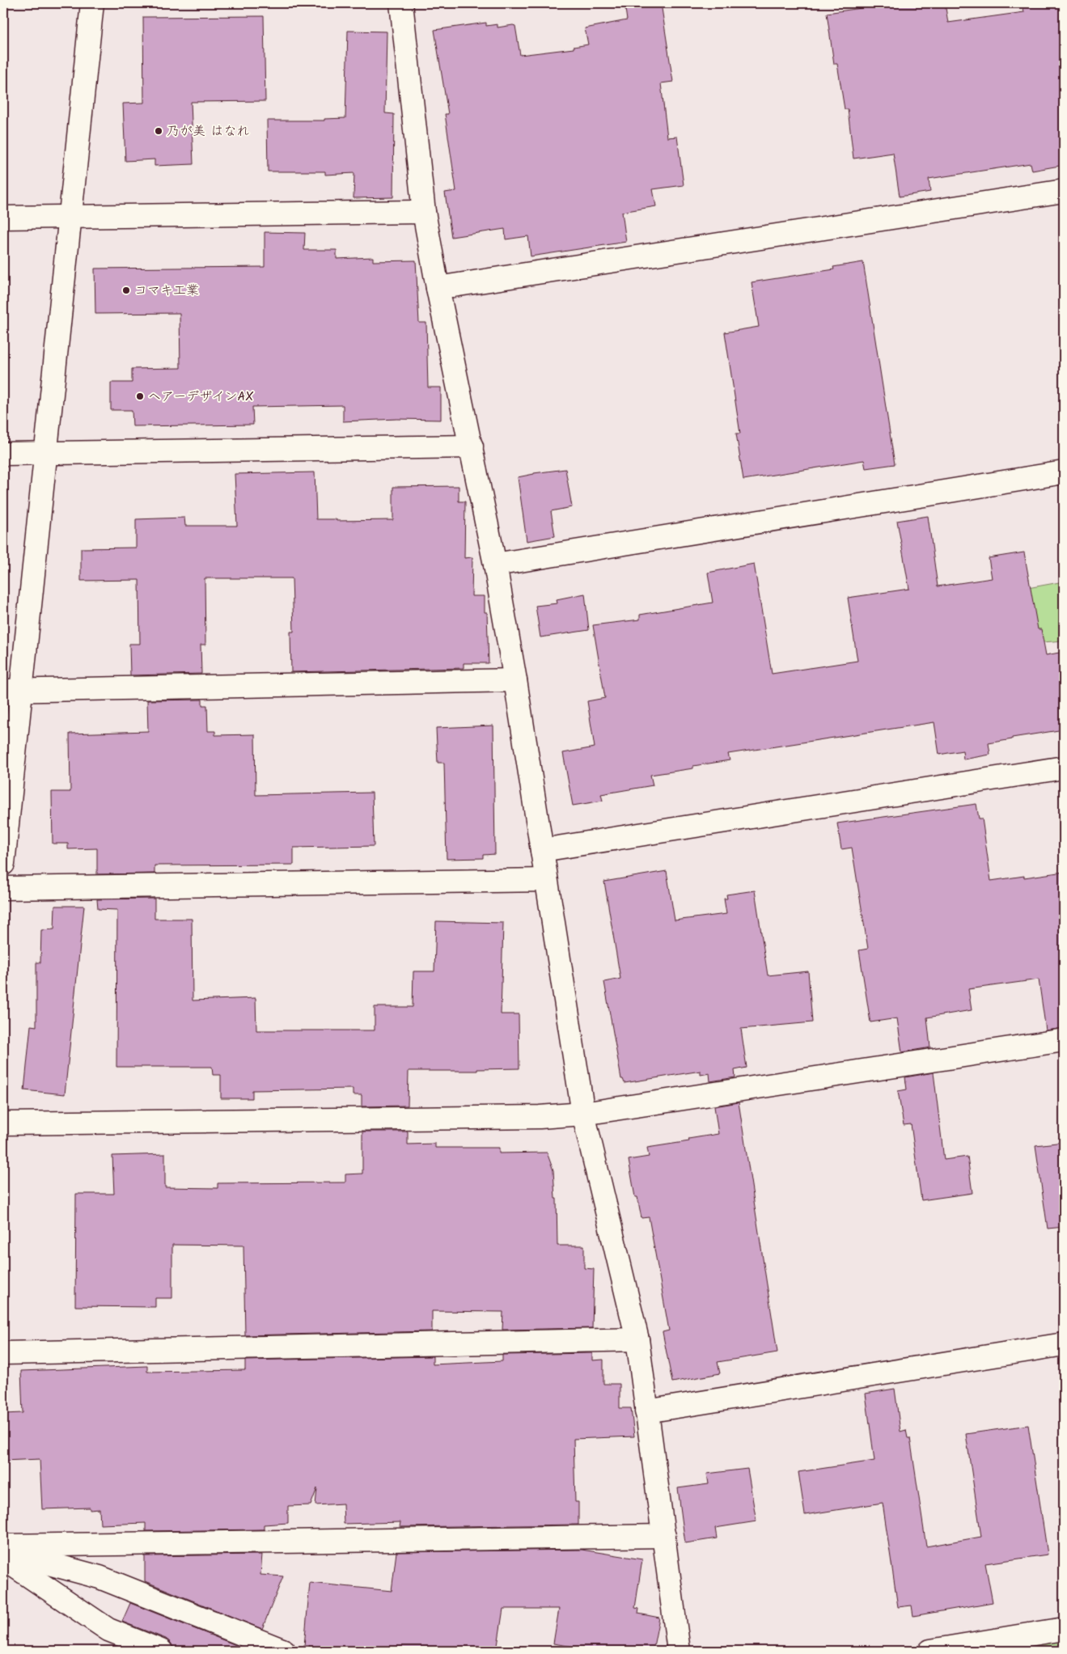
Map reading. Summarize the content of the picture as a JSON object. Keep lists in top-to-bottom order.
{
  "places": ["乃が美 はなれ", "コマキ工業", "ヘアーデザインAX"]
}
